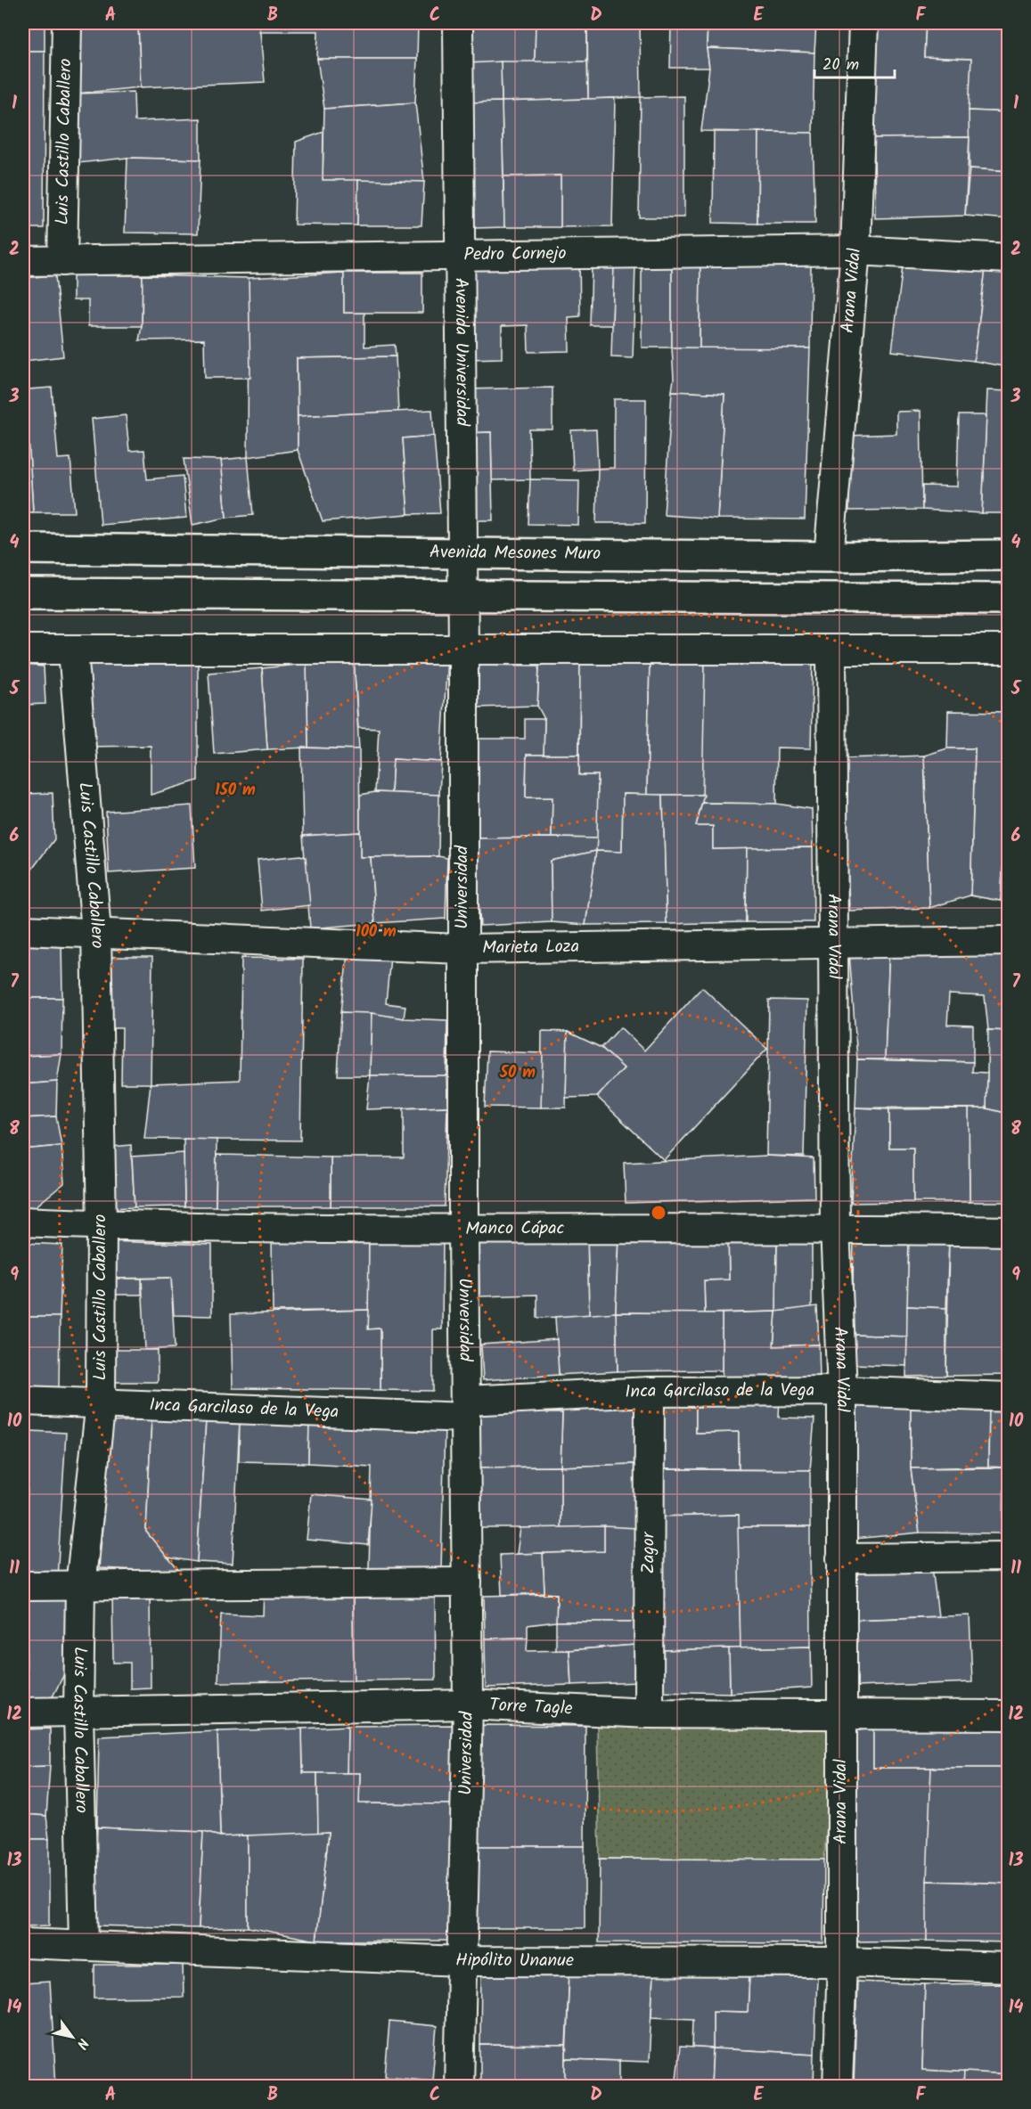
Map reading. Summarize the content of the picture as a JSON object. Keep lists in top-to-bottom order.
{
  "streets": {
    "highway": ["Avenida Mesones Muro"],
    "street": [
      "Luis Castillo Caballero",
      "Pedro Cornejo",
      "Arana Vidal",
      "Avenida Universidad",
      "Universidad",
      "Marieta Loza",
      "Manco Cápac",
      "Inca Garcilaso de la Vega",
      "Zagor",
      "Torre Tagle",
      "Hipólito Unanue"
    ]
  },
  "crossings": [
    ["Luis Castillo Caballero", "Pedro Cornejo"],
    ["Luis Castillo Caballero", "Marieta Loza"],
    ["Luis Castillo Caballero", "Manco Cápac"],
    ["Luis Castillo Caballero", "Inca Garcilaso de la Vega"],
    ["Luis Castillo Caballero", "Torre Tagle"],
    ["Luis Castillo Caballero", "Hipólito Unanue"],
    ["Pedro Cornejo", "Arana Vidal"],
    ["Pedro Cornejo", "Avenida Universidad"],
    ["Arana Vidal", "Avenida Mesones Muro"],
    ["Arana Vidal", "Marieta Loza"],
    ["Arana Vidal", "Manco Cápac"],
    ["Arana Vidal", "Inca Garcilaso de la Vega"],
    ["Arana Vidal", "Torre Tagle"],
    ["Arana Vidal", "Hipólito Unanue"],
    ["Avenida Universidad", "Avenida Mesones Muro"],
    ["Avenida Universidad", "Universidad"],
    ["Avenida Mesones Muro", "Universidad"],
    ["Universidad", "Marieta Loza"],
    ["Universidad", "Manco Cápac"],
    ["Universidad", "Inca Garcilaso de la Vega"],
    ["Universidad", "Torre Tagle"],
    ["Universidad", "Hipólito Unanue"],
    ["Inca Garcilaso de la Vega", "Zagor"],
    ["Zagor", "Torre Tagle"]
  ],
  "scale_bar": "20 m",
  "north": "bottom right",
  "grid": {
    "columns": [
      "A",
      "B",
      "C",
      "D",
      "E",
      "F"
    ],
    "rows": [
      "1",
      "2",
      "3",
      "4",
      "5",
      "6",
      "7",
      "8",
      "9",
      "10",
      "11",
      "12",
      "13",
      "14"
    ]
  },
  "rings": ["150 m", "100 m", "50 m"]
}
